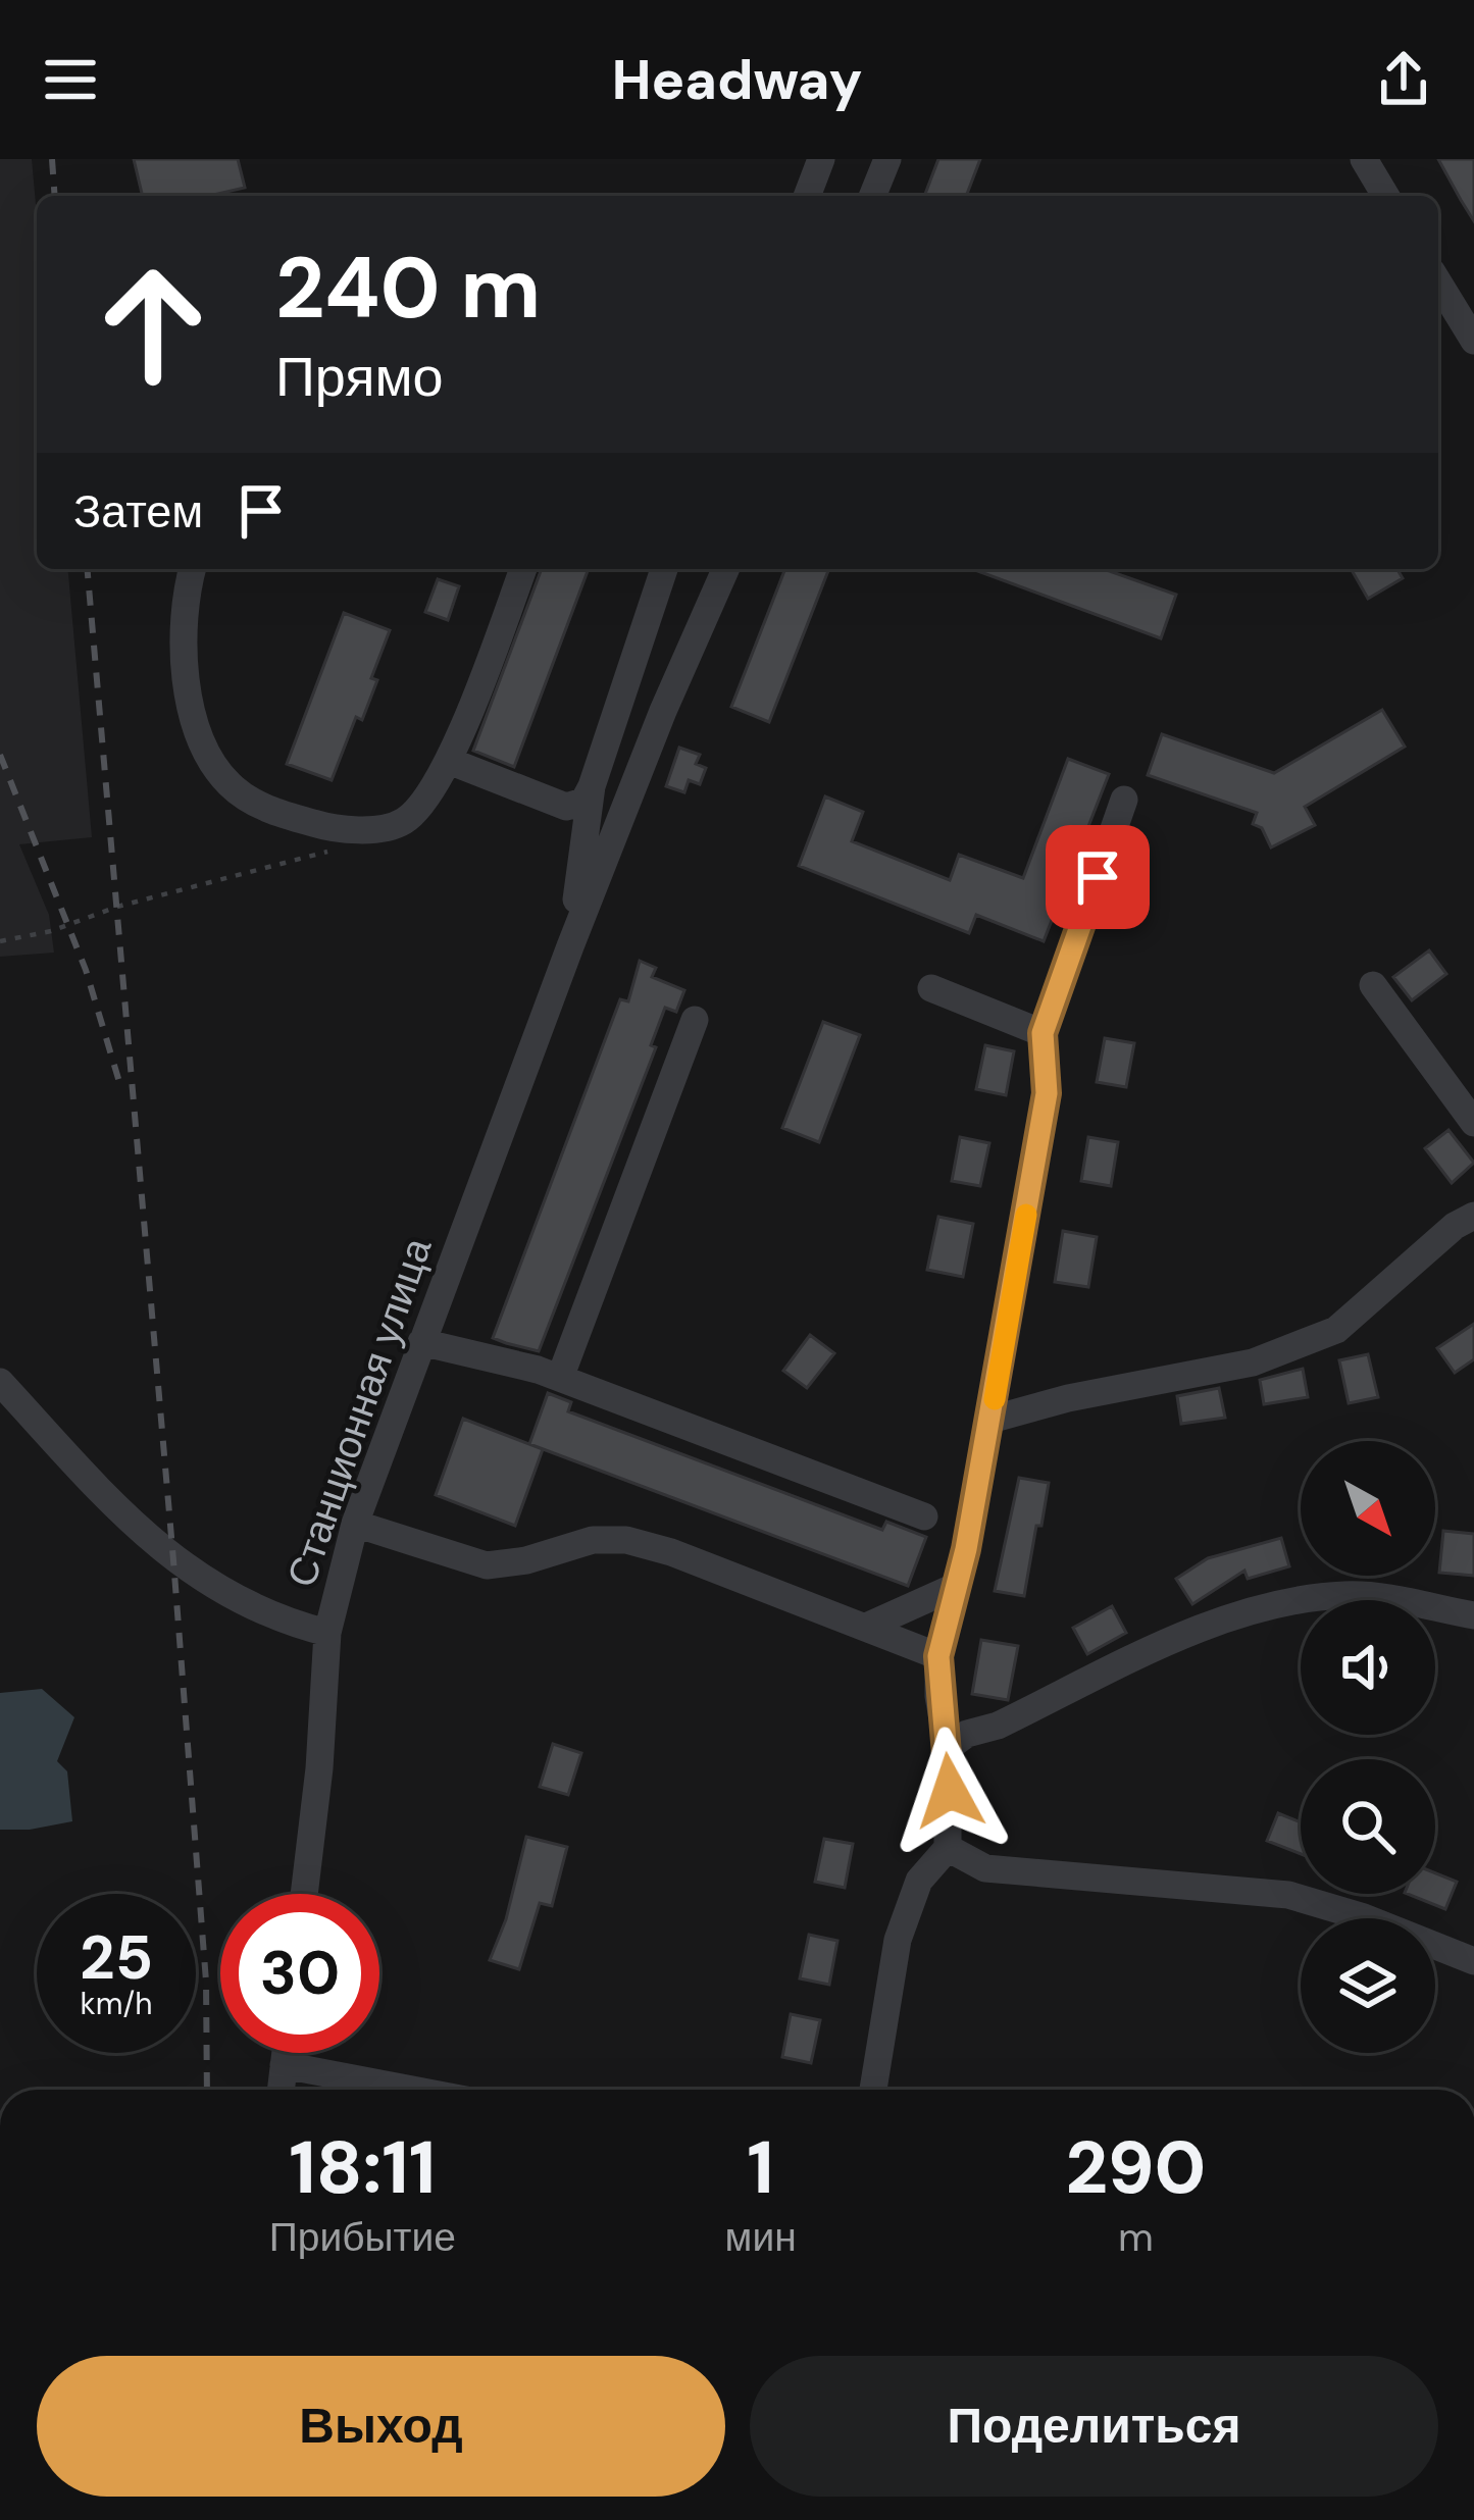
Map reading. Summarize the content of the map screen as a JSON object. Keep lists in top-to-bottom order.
{
  "streets": {
    "street": ["Станционная улица"]
  },
  "north": "bottom right",
  "page": {
    "header": "Headway",
    "turn": ["240 m", "Прямо"],
    "then": "Затем",
    "speed": "25 km/h",
    "limit": "30",
    "eta": [
      "18:11",
      "Прибытие",
      "1",
      "мин",
      "290",
      "m"
    ],
    "buttons": ["Выход", "Поделиться"]
  }
}
